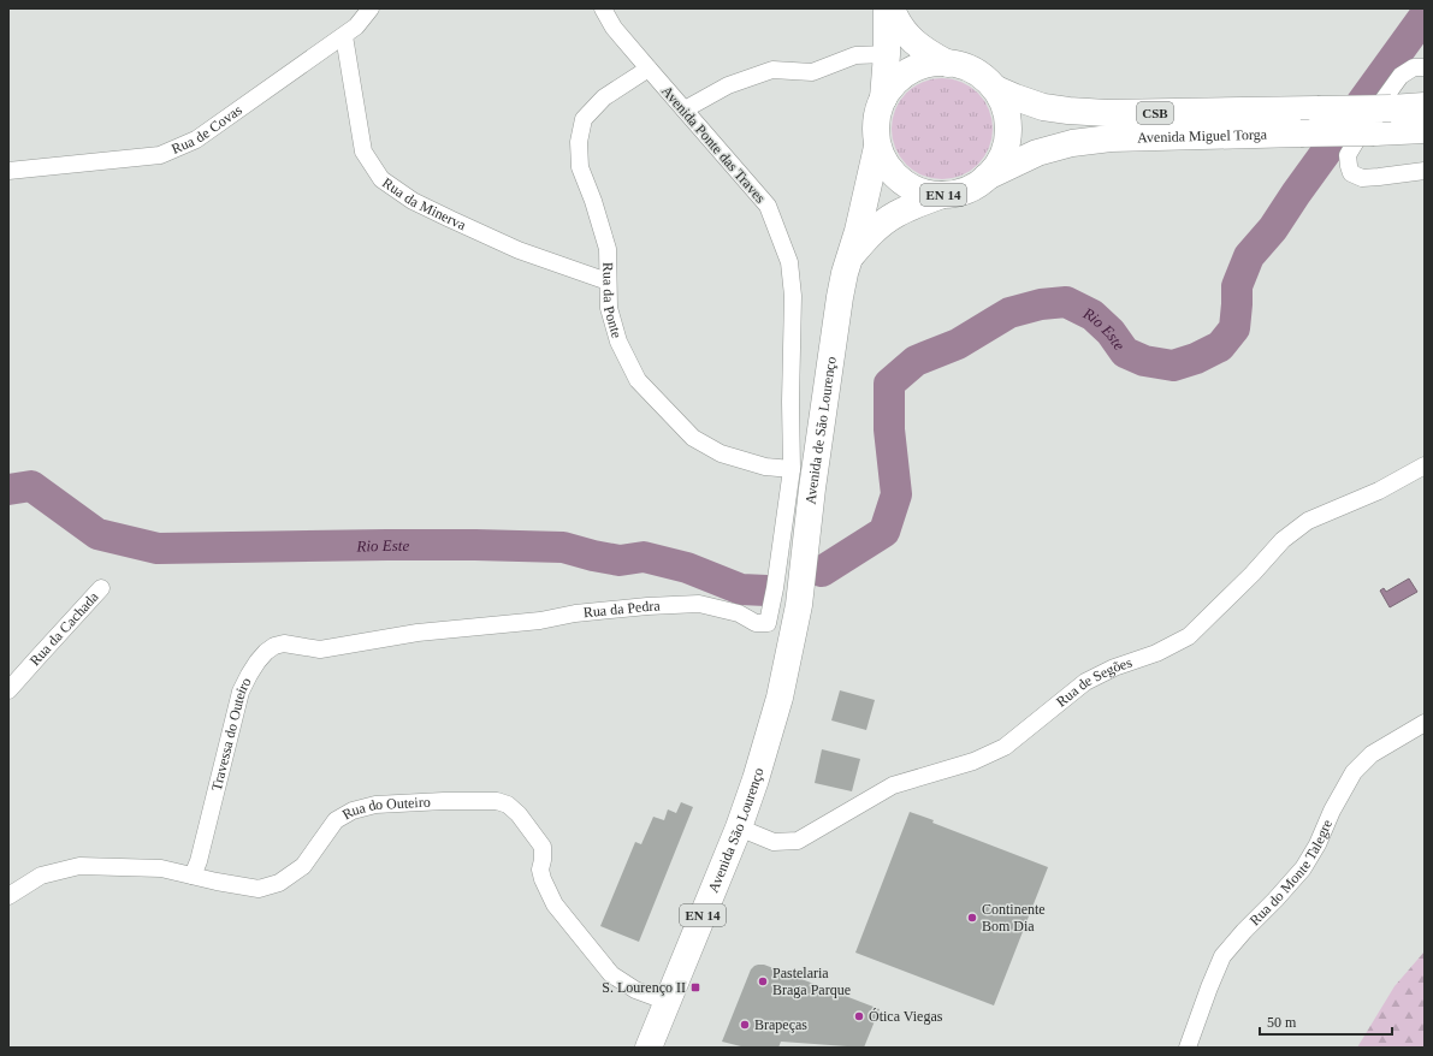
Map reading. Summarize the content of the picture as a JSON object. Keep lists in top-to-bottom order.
{
  "streets": {
    "main road": [
      "CSB",
      "Avenida Miguel Torga",
      "EN 14",
      "Avenida de São Lourenço",
      "Avenida São Lourenço"
    ],
    "street": [
      "Rua de Covas",
      "Avenida Ponte das Traves",
      "Rua da Minerva",
      "Rua da Ponte",
      "Rua da Pedra",
      "Rua da Cachada",
      "Rua de Segões",
      "Travessa do Outeiro",
      "Rua do Outeiro",
      "Rua do Monte Talegre"
    ]
  },
  "crossings": [
    ["Rua de Covas", "Rua da Minerva"],
    ["Avenida Miguel Torga", "Avenida de São Lourenço"],
    ["Avenida Ponte das Traves", "Rua da Ponte"],
    ["Avenida Ponte das Traves", "Rua da Pedra"],
    ["Rua da Minerva", "Rua da Ponte"],
    ["Rua da Ponte", "Rua da Pedra"],
    ["Avenida de São Lourenço", "Avenida São Lourenço"],
    ["Rua da Pedra", "Travessa do Outeiro"],
    ["Rua de Segões", "Avenida São Lourenço"],
    ["Travessa do Outeiro", "Rua do Outeiro"],
    ["Rua do Outeiro", "Avenida São Lourenço"]
  ],
  "water": ["Rio Este"],
  "places": {
    "other": [
      "Continente Bom Dia",
      "Pastelaria Braga Parque",
      "Ótica Viegas",
      "Brapeças"
    ],
    "transit": ["S. Lourenço II"]
  },
  "scale_bar": "50 m"
}
